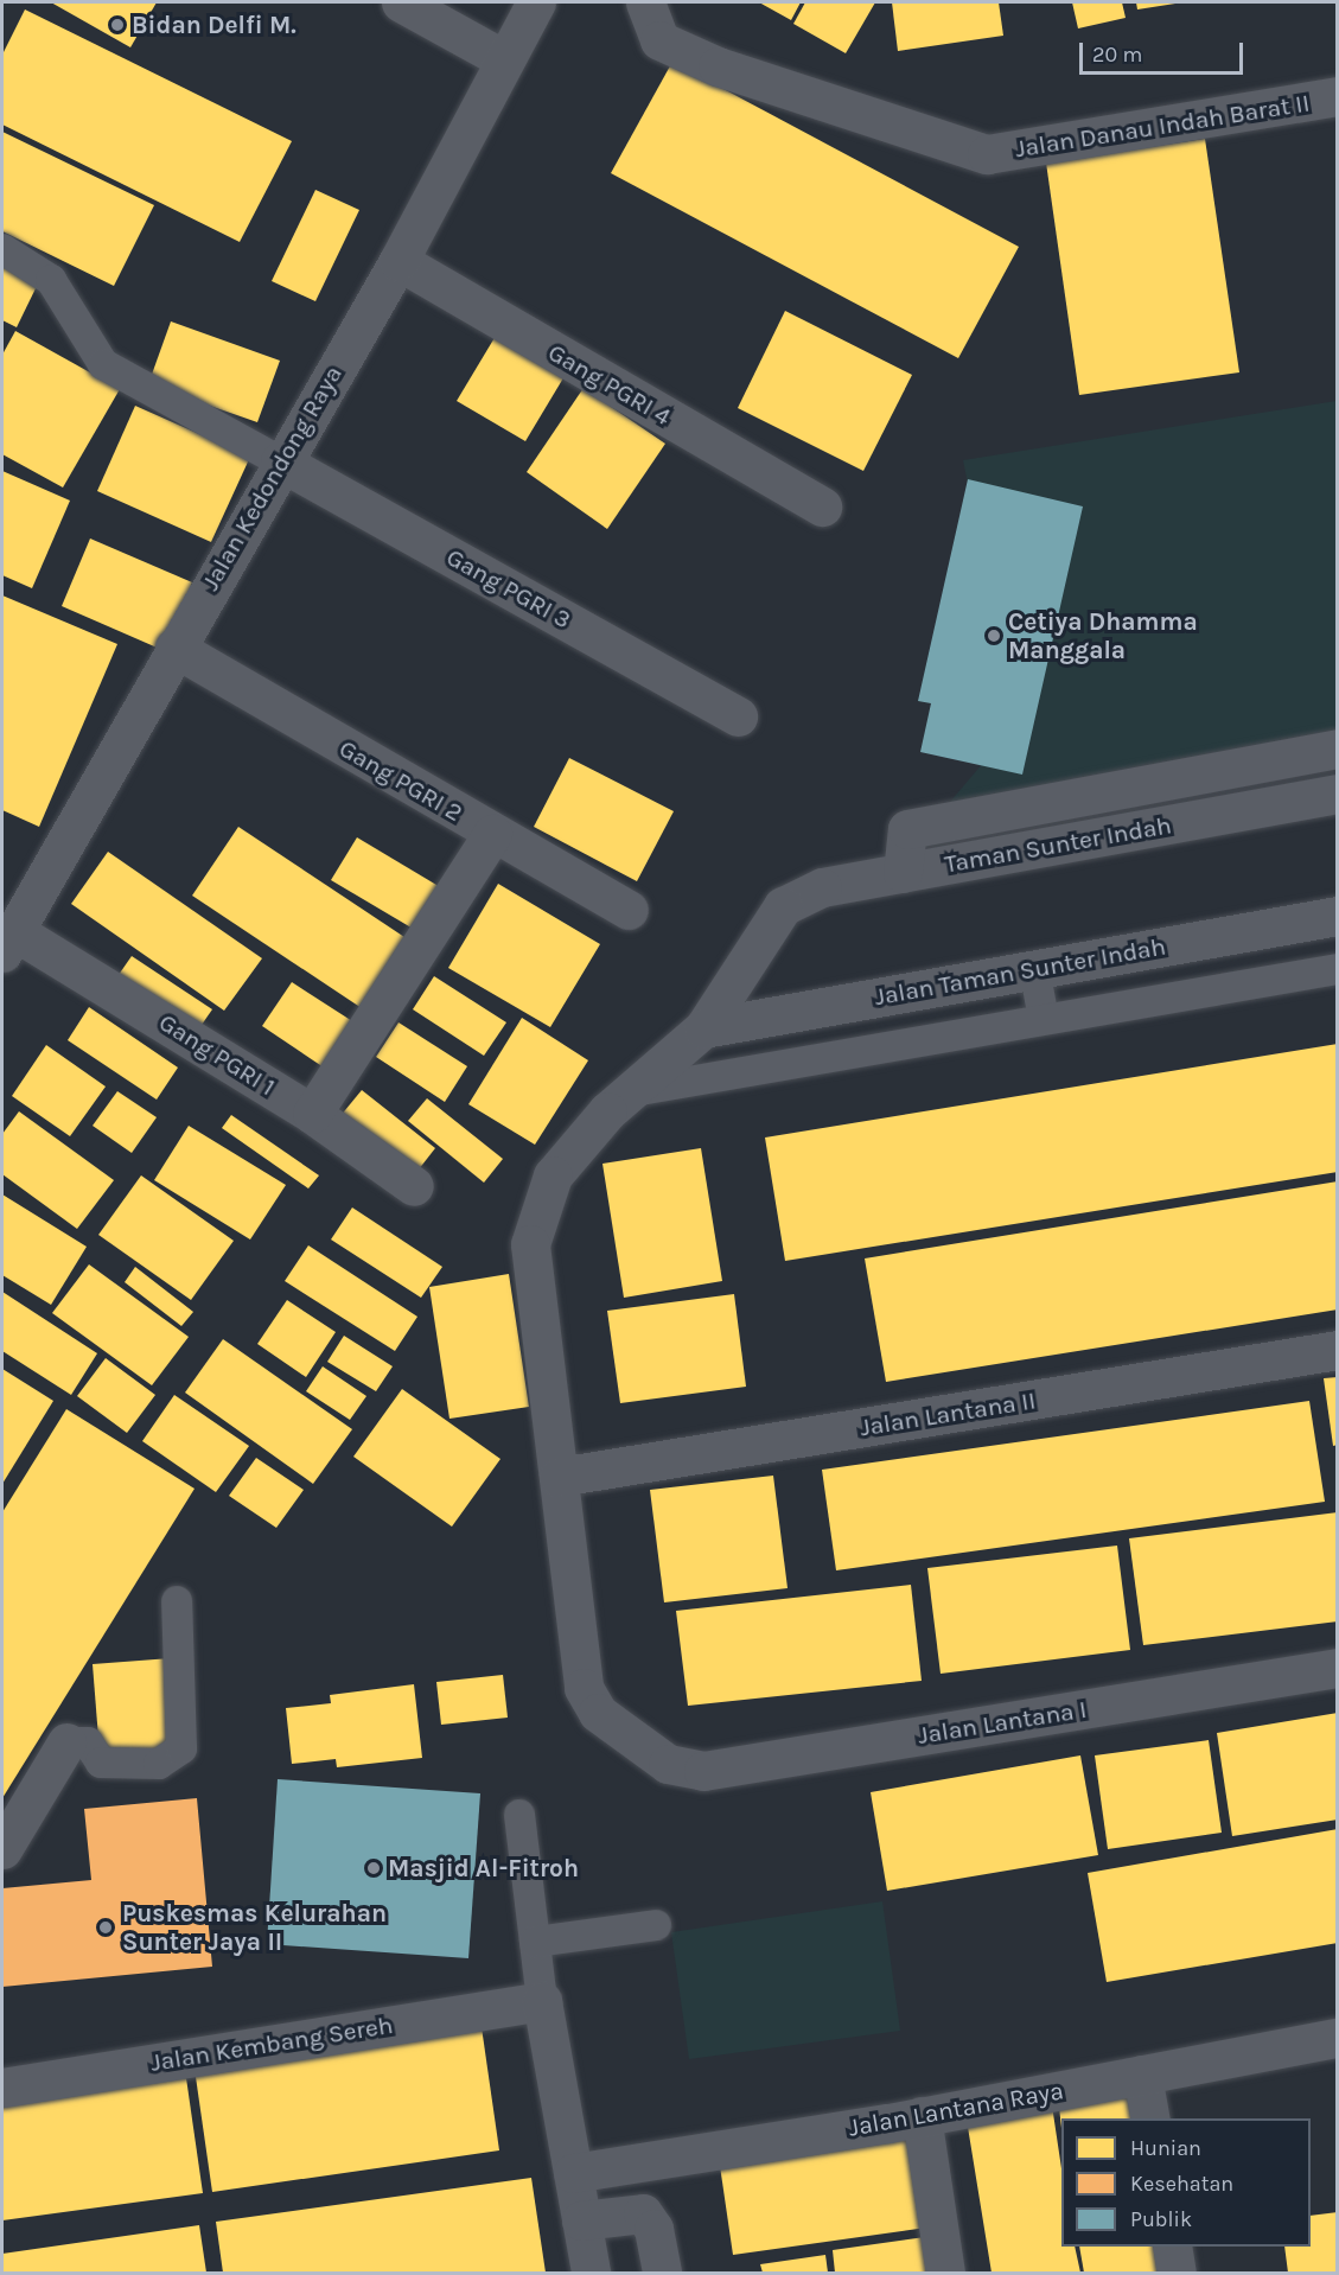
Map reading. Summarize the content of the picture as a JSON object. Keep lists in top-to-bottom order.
{
  "streets": {
    "street": [
      "Jalan Danau Indah Barat II",
      "Gang PGRI 4",
      "Jalan Kedondong Raya",
      "Gang PGRI 3",
      "Gang PGRI 2",
      "Taman Sunter Indah",
      "Jalan Taman Sunter Indah",
      "Gang PGRI 1",
      "Jalan Lantana II",
      "Jalan Lantana I",
      "Jalan Kembang Sereh",
      "Jalan Lantana Raya"
    ]
  },
  "crossings": [
    ["Gang PGRI 4", "Jalan Kedondong Raya"],
    ["Jalan Kedondong Raya", "Gang PGRI 3"],
    ["Jalan Kedondong Raya", "Gang PGRI 2"],
    ["Jalan Kedondong Raya", "Gang PGRI 1"],
    ["Taman Sunter Indah", "Jalan Taman Sunter Indah"],
    ["Jalan Lantana II", "Jalan Lantana I"]
  ],
  "places": [
    "Bidan Delfi M.",
    "Cetiya Dhamma Manggala",
    "Masjid Al-Fitroh",
    "Puskesmas Kelurahan Sunter Jaya II"
  ],
  "legend": ["Hunian", "Kesehatan", "Publik"],
  "scale_bar": "20 m"
}
